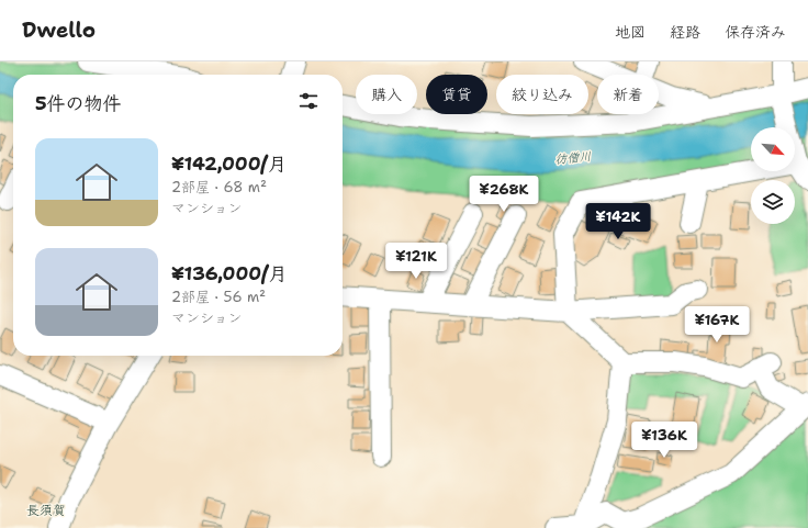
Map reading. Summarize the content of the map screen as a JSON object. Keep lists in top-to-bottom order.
{
  "districts": ["長須賀"],
  "water": ["彷僧川"],
  "north": "bottom right",
  "page": {
    "header": "Dwello",
    "nav": ["地図", "経路", "保存済み"],
    "chip": [
      "購入",
      "賃貸",
      "絞り込み",
      "新着"
    ],
    "heading": "5件の物件",
    "list": [
      {
        "name": "¥142,000/月",
        "note": "2部屋 · 68 m² · マンション"
      },
      {
        "name": "¥136,000/月",
        "note": "2部屋 · 56 m² · マンション"
      }
    ],
    "price": [
      "¥268K",
      "¥142K",
      "¥121K",
      "¥167K",
      "¥136K"
    ]
  }
}
